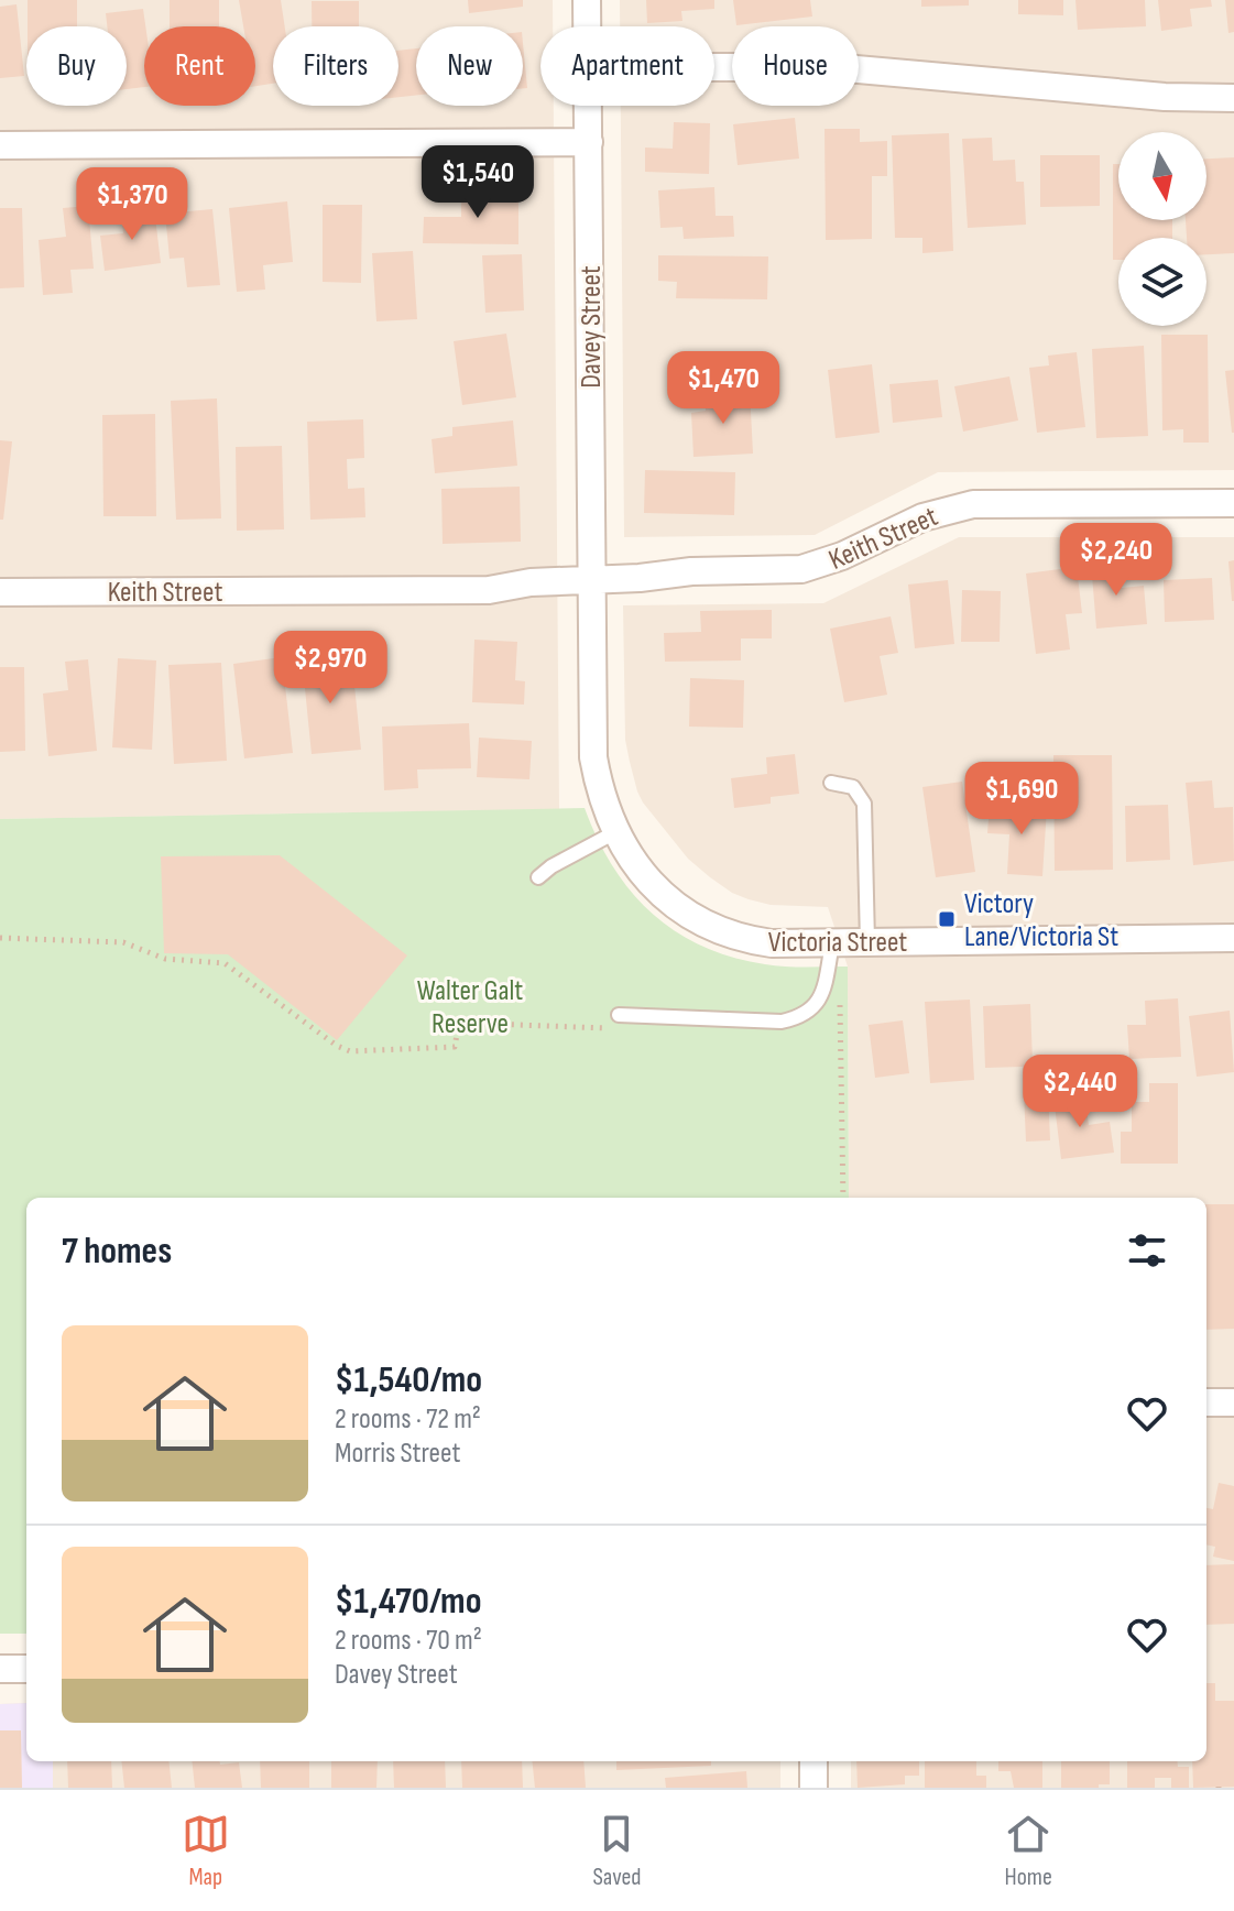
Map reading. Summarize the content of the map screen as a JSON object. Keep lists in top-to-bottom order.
{
  "streets": {
    "street": ["Davey Street", "Keith Street", "Victoria Street"]
  },
  "crossings": [
    ["Davey Street", "Keith Street"],
    ["Davey Street", "Victoria Street"],
    ["Keith Street", "Victoria Street"]
  ],
  "parks": ["Walter Galt Reserve"],
  "places": {
    "transit": ["Victory Lane/Victoria St"]
  },
  "north": "bottom",
  "page": {
    "chip": [
      "Buy",
      "Rent",
      "Filters",
      "New",
      "Apartment",
      "House"
    ],
    "price": [
      "$1,540",
      "$1,370",
      "$1,470",
      "$2,240",
      "$2,970",
      "$1,690",
      "$2,440"
    ],
    "heading": "7 homes",
    "list": [
      {
        "name": "$1,540/mo",
        "note": "2 rooms · 72 m² · Morris Street"
      },
      {
        "name": "$1,470/mo",
        "note": "2 rooms · 70 m² · Davey Street"
      }
    ],
    "tabs": ["Map", "Saved", "Home"]
  }
}
